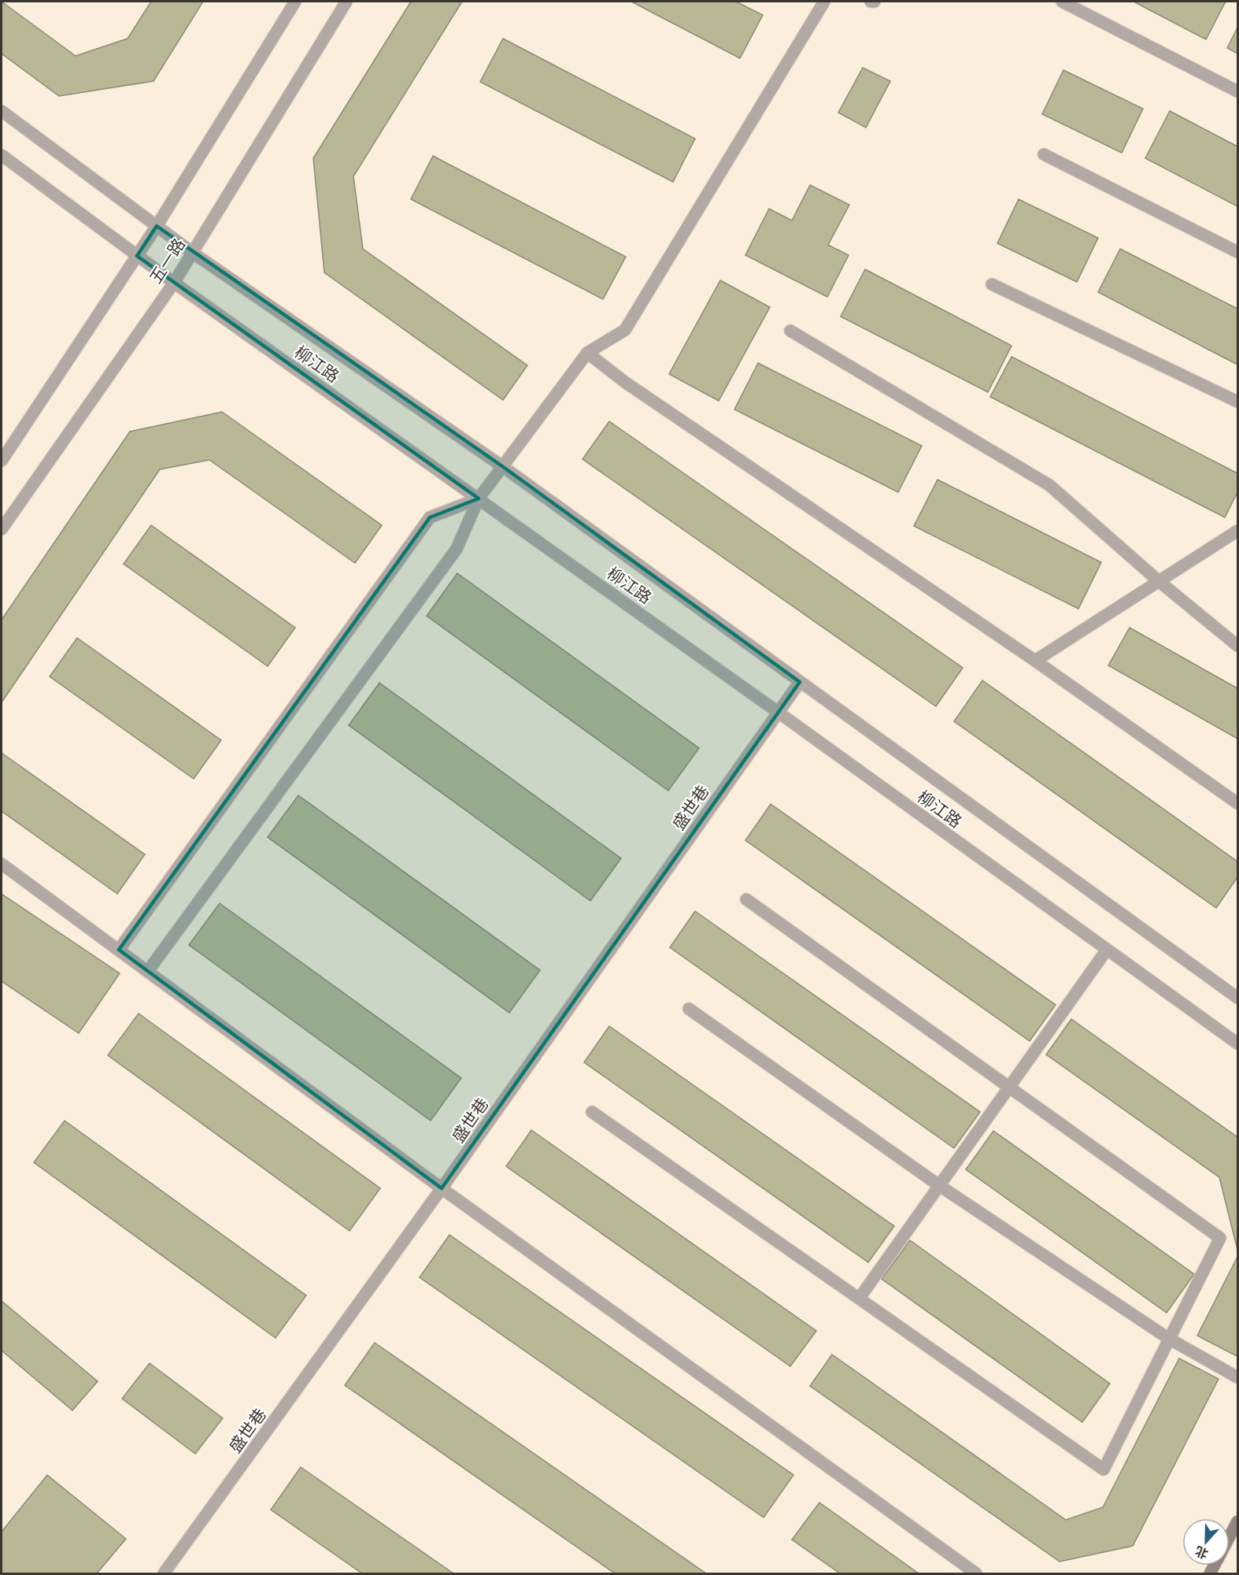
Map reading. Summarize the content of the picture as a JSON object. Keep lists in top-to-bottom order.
{
  "streets": {
    "street": ["五一路", "柳江路", "盛世巷"]
  },
  "crossings": [
    ["五一路", "柳江路"],
    ["柳江路", "盛世巷"]
  ],
  "north": "bottom"
}
